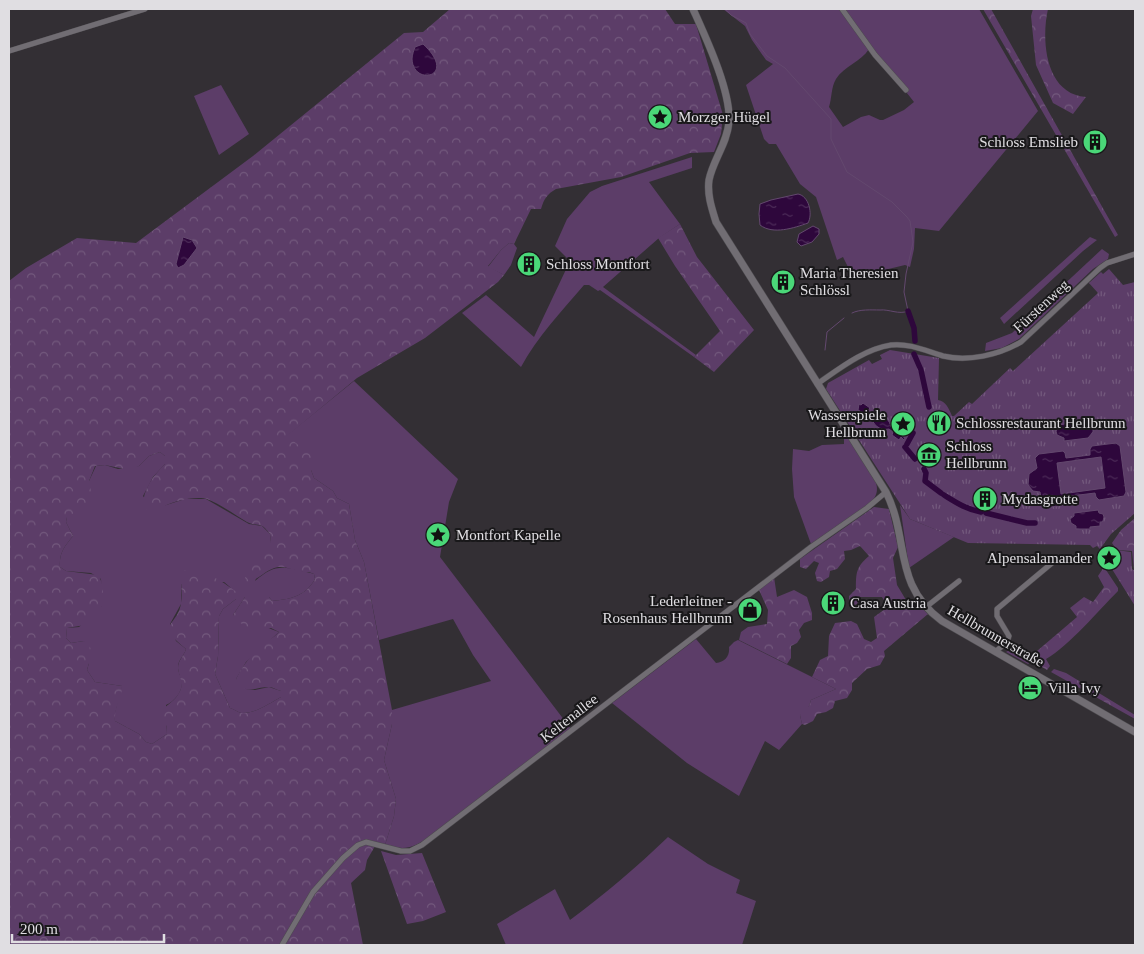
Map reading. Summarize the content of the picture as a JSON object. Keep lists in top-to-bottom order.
{
  "streets": {
    "street": ["Fürstenweg", "Hellbrunnerstraße", "Keltenallee"]
  },
  "crossings": [
    ["Fürstenweg", "Hellbrunnerstraße"],
    ["Hellbrunnerstraße", "Keltenallee"]
  ],
  "places": {
    "place": [
      "Morzger Hügel",
      "Wasserspiele Hellbrunn",
      "Montfort Kapelle",
      "Alpensalamander"
    ],
    "building": [
      "Schloss Emslieb",
      "Schloss Montfort",
      "Maria Theresien Schlössl",
      "Mydasgrotte",
      "Casa Austria"
    ],
    "restaurant": ["Schlossrestaurant Hellbrunn"],
    "museum": ["Schloss Hellbrunn"],
    "shop": ["Lederleitner - Rosenhaus Hellbrunn"],
    "hotel": ["Villa Ivy"]
  },
  "scale_bar": "200 m"
}
